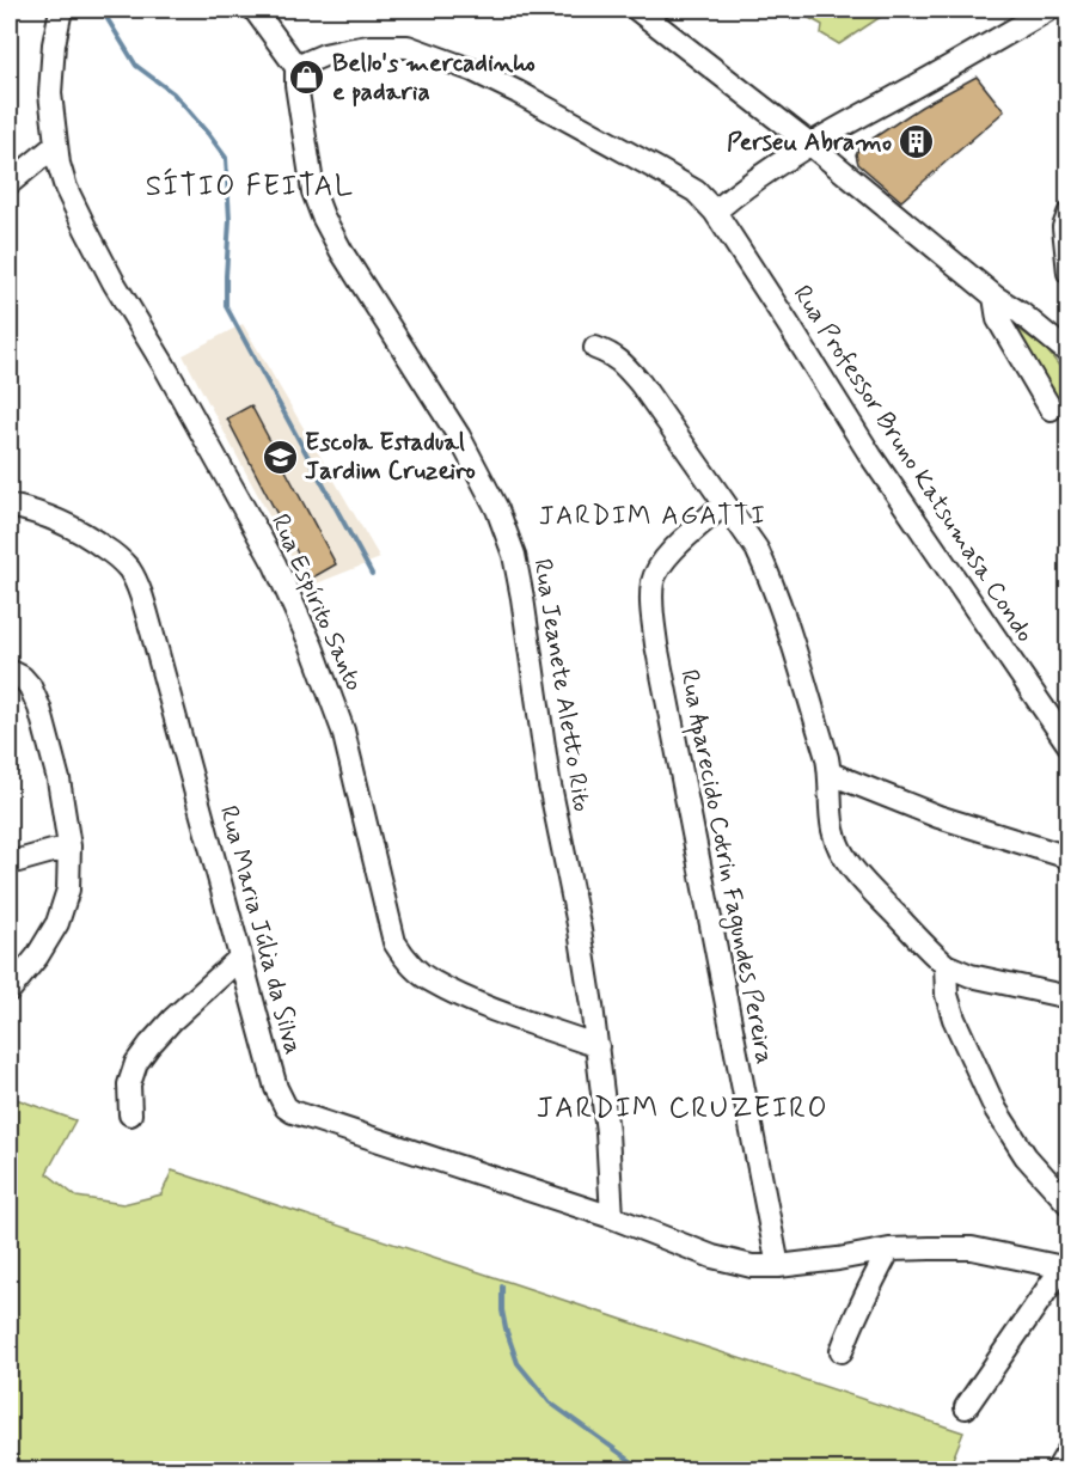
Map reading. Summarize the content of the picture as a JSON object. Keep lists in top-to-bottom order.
{
  "streets": {
    "street": [
      "Rua Professor Bruno Katsumasa Condo",
      "Rua Espírito Santo",
      "Rua Jeanete Aletto Rito",
      "Rua Aparecido Cotrin Fagundes Pereira",
      "Rua Maria Júlia da Silva"
    ]
  },
  "crossings": [
    ["Rua Professor Bruno Katsumasa Condo", "Rua Jeanete Aletto Rito"],
    ["Rua Espírito Santo", "Rua Jeanete Aletto Rito"],
    ["Rua Jeanete Aletto Rito", "Rua Maria Júlia da Silva"]
  ],
  "districts": ["SÍTIO FEITAL", "JARDIM AGATTI", "JARDIM CRUZEIRO"],
  "places": {
    "shop": ["Bello's mercadinho e padaria"],
    "building": ["Perseu Abramo"],
    "school or university": ["Escola Estadual Jardim Cruzeiro"]
  }
}
